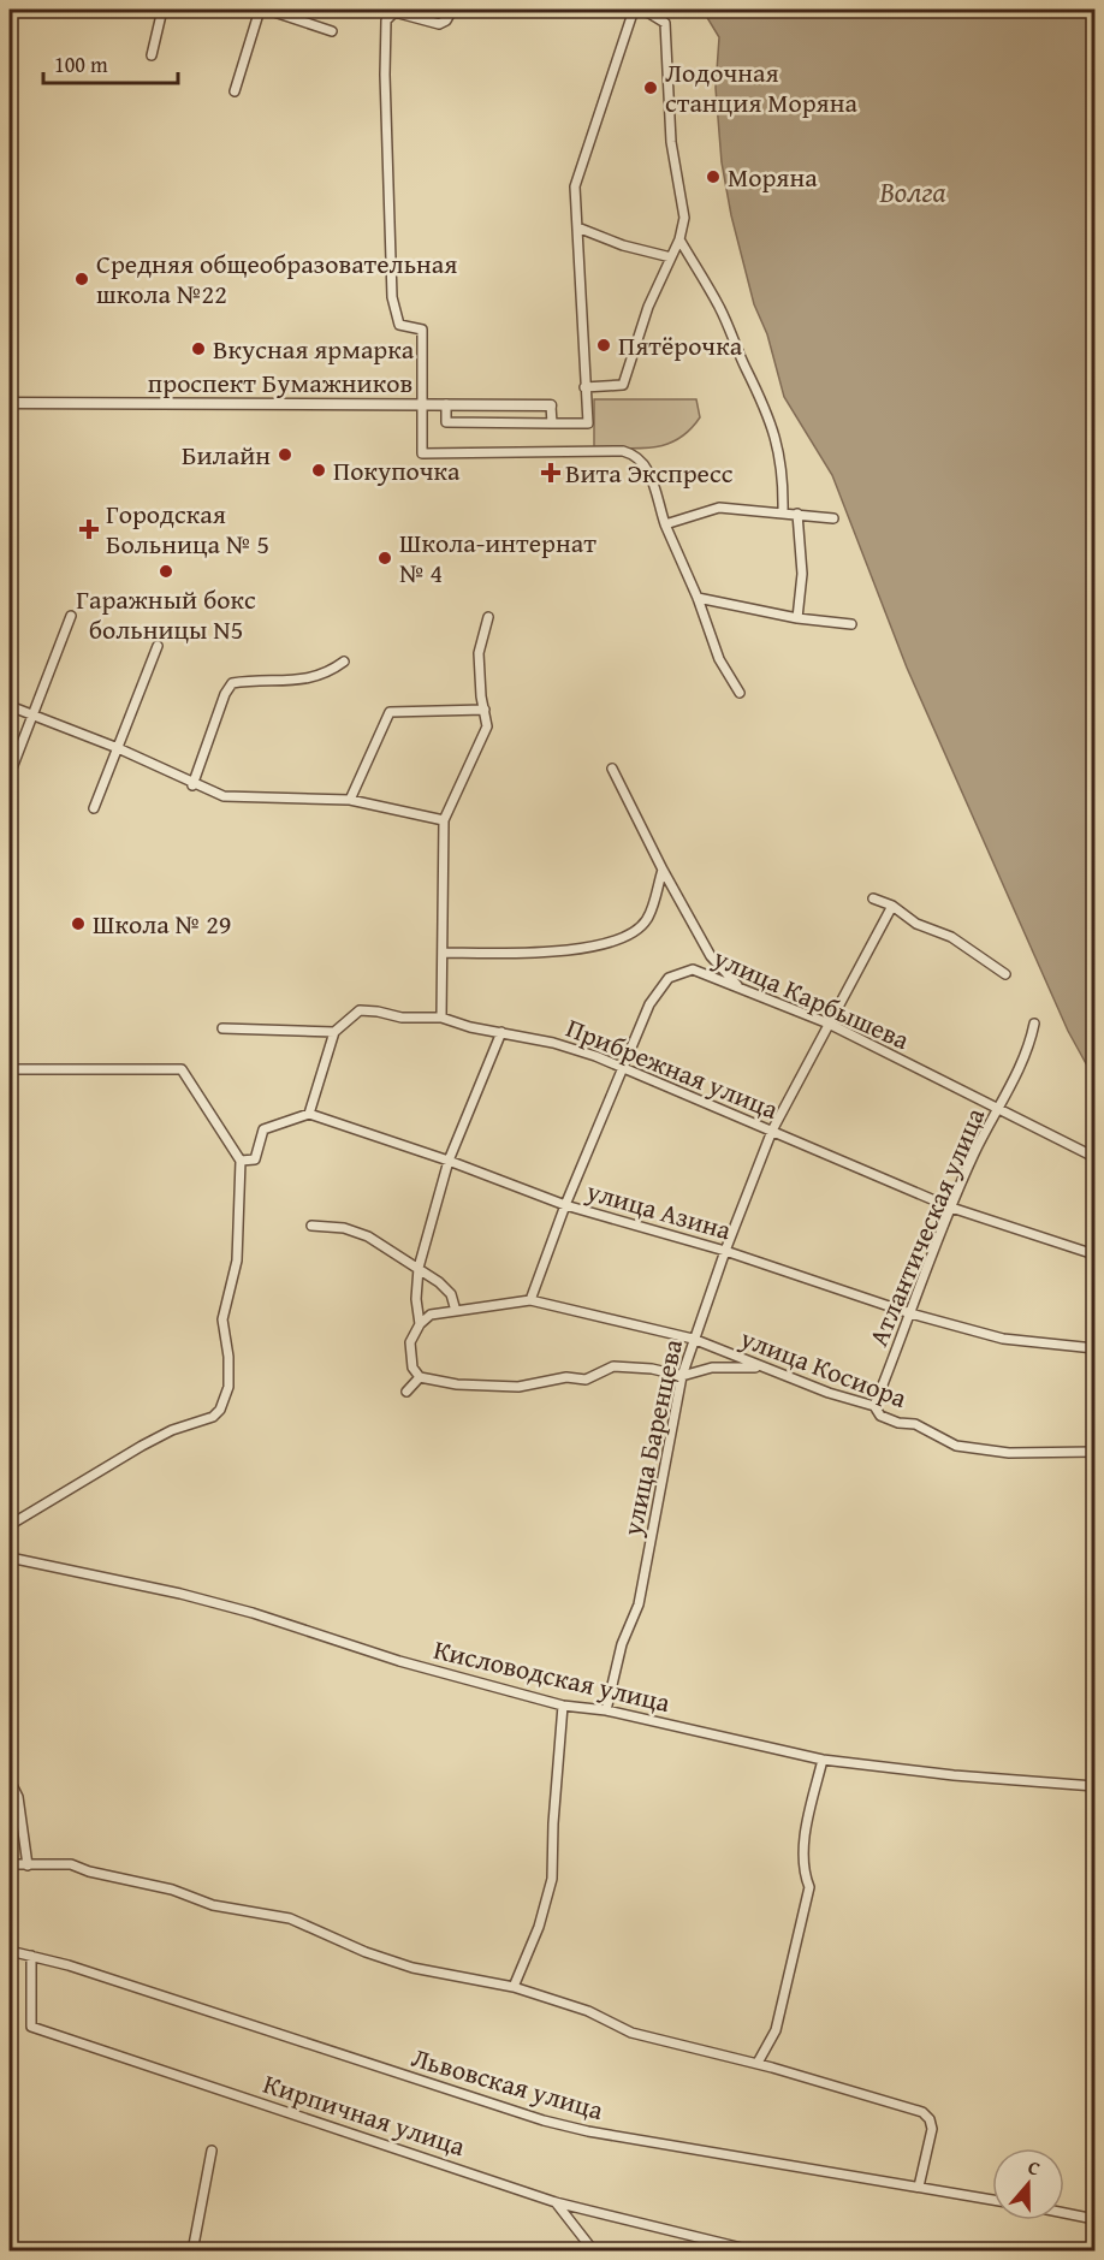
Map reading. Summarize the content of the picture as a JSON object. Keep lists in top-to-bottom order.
{
  "streets": {
    "street": [
      "проспект Бумажников",
      "улица Карбышева",
      "Прибрежная улица",
      "улица Азина",
      "Атлантическая улица",
      "улица Косиора",
      "улица Баренцева",
      "Кисловодская улица",
      "Львовская улица",
      "Кирпичная улица"
    ]
  },
  "crossings": [
    ["улица Карбышева", "Прибрежная улица"],
    ["улица Карбышева", "улица Азина"],
    ["улица Карбышева", "Атлантическая улица"],
    ["улица Карбышева", "улица Косиора"],
    ["улица Карбышева", "улица Баренцева"],
    ["Прибрежная улица", "Атлантическая улица"],
    ["Прибрежная улица", "улица Баренцева"],
    ["улица Азина", "Атлантическая улица"],
    ["улица Азина", "улица Баренцева"],
    ["Атлантическая улица", "улица Косиора"],
    ["улица Косиора", "улица Баренцева"],
    ["улица Баренцева", "Кисловодская улица"],
    ["Львовская улица", "Кирпичная улица"]
  ],
  "water": ["Волга"],
  "places": {
    "other": [
      "Лодочная станция Моряна",
      "Моряна",
      "Средняя общеобразовательная школа №22",
      "Пятёрочка",
      "Вкусная ярмарка",
      "Билайн",
      "Покупочка",
      "Школа-интернат № 4",
      "Гаражный бокс больницы N5",
      "Школа № 29"
    ],
    "health": ["Вита Экспресс", "Городская Больница № 5"]
  },
  "scale_bar": "100 m",
  "north": "top"
}
